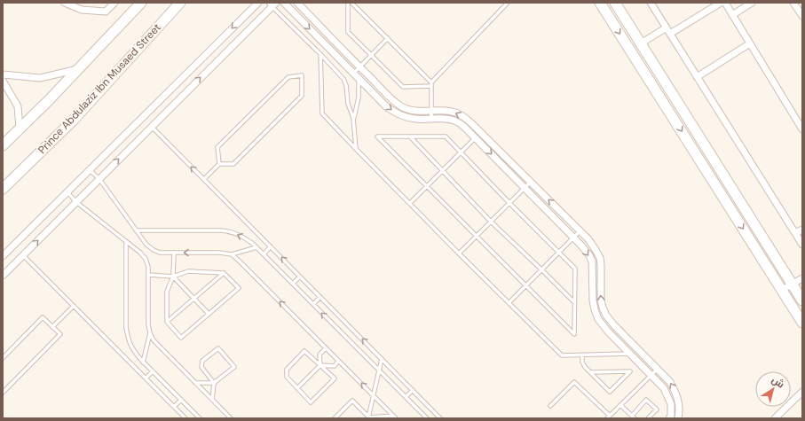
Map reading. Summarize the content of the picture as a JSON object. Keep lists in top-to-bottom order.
{
  "streets": {
    "street": ["Prince Abdulaziz Ibn Musaed Street"]
  },
  "north": "top right"
}
